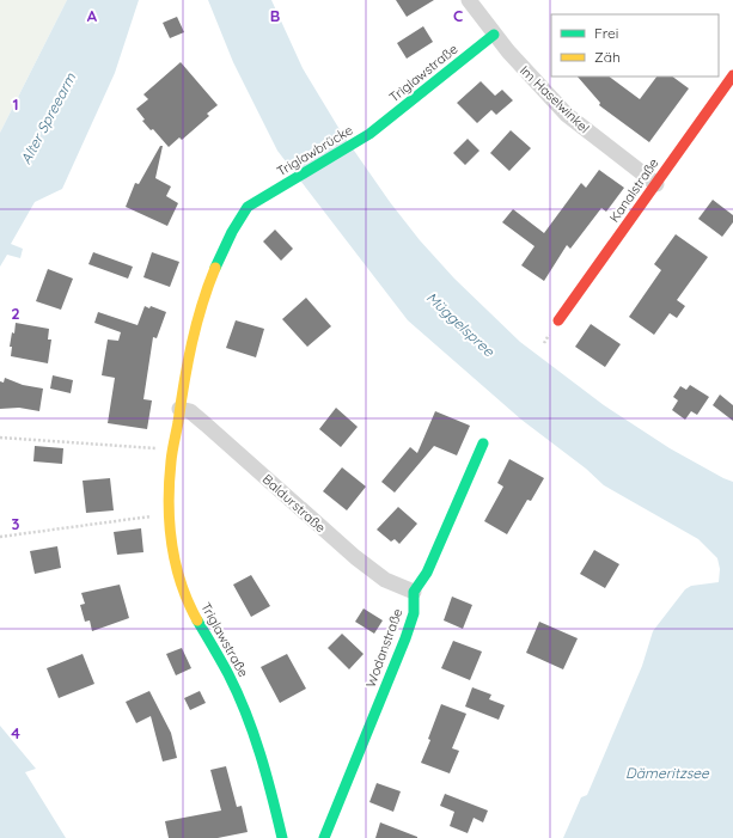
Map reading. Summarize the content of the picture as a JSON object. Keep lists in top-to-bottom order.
{
  "streets": {
    "street": [
      "Triglawstraße",
      "Im Haselwinkel",
      "Triglawbrücke",
      "Kanalstraße",
      "Baldurstraße",
      "Wodanstraße"
    ]
  },
  "crossings": [
    ["Triglawstraße", "Im Haselwinkel"],
    ["Triglawstraße", "Triglawbrücke"],
    ["Triglawstraße", "Baldurstraße"],
    ["Im Haselwinkel", "Kanalstraße"],
    ["Baldurstraße", "Wodanstraße"]
  ],
  "water": ["Alter Spreearm", "Müggelspree", "Dämeritzsee"],
  "legend": ["Frei", "Zäh"],
  "grid": {
    "columns": ["A", "B", "C"],
    "rows": [
      "1",
      "2",
      "3",
      "4"
    ]
  }
}
